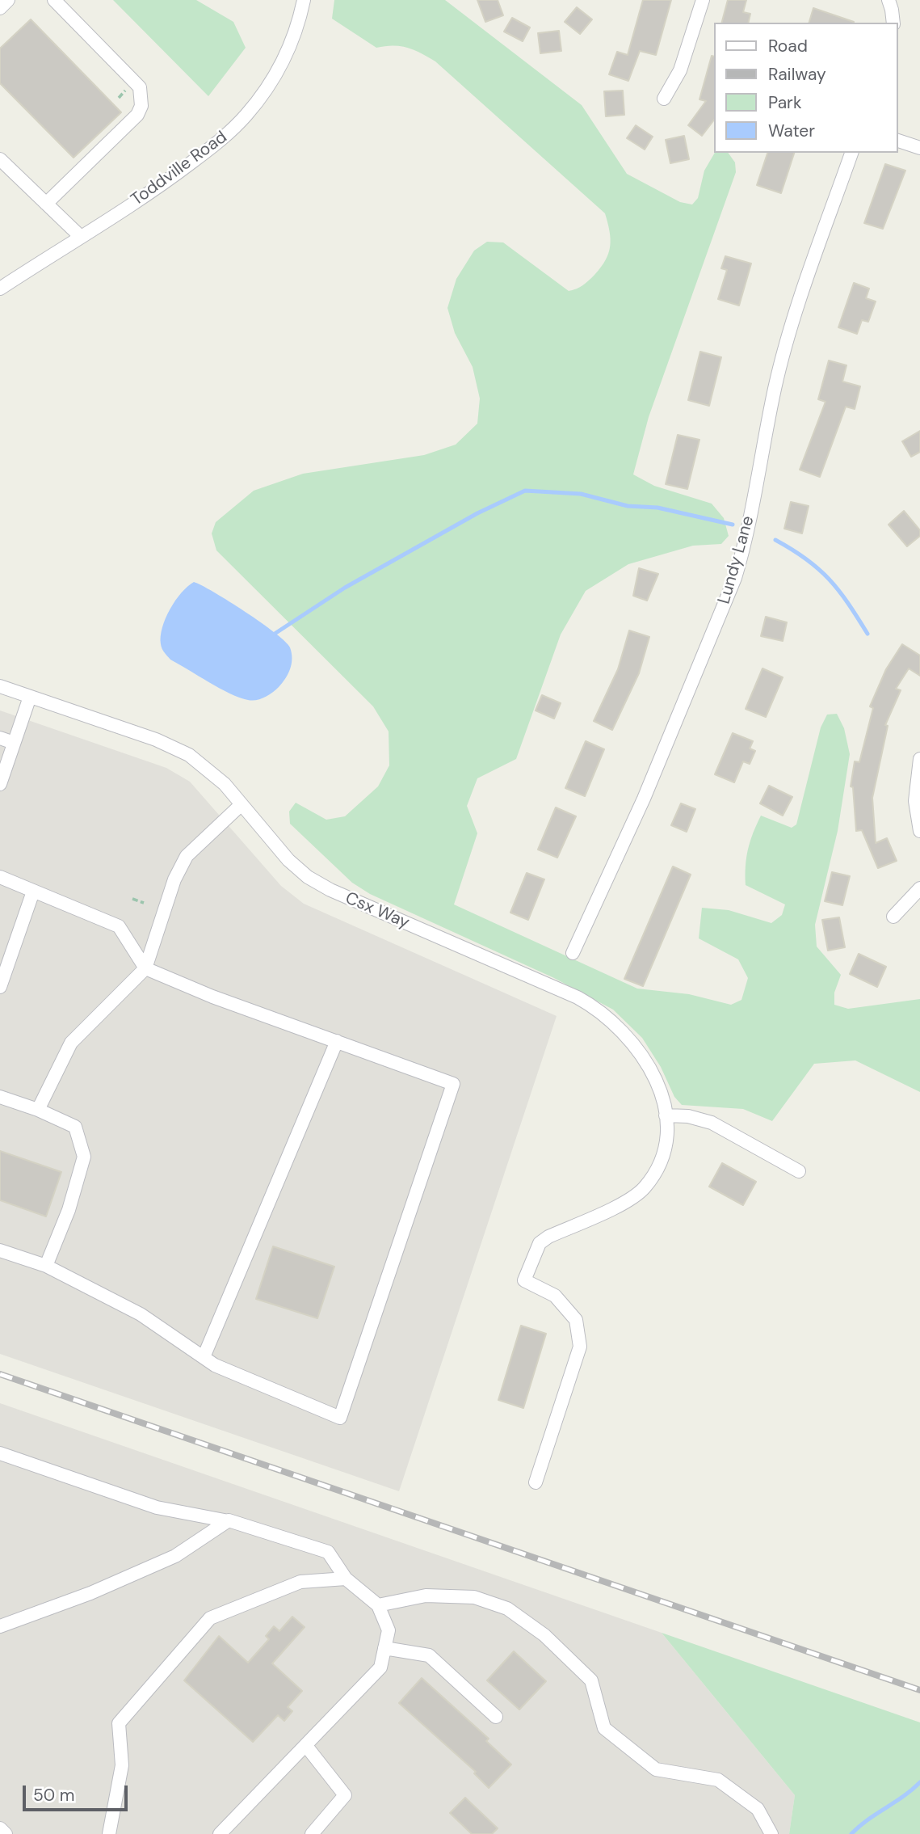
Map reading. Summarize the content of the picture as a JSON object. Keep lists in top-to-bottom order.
{
  "streets": {
    "street": ["Toddville Road", "Lundy Lane", "Csx Way"]
  },
  "legend": [
    "Road",
    "Railway",
    "Park",
    "Water"
  ],
  "scale_bar": "50 m"
}
